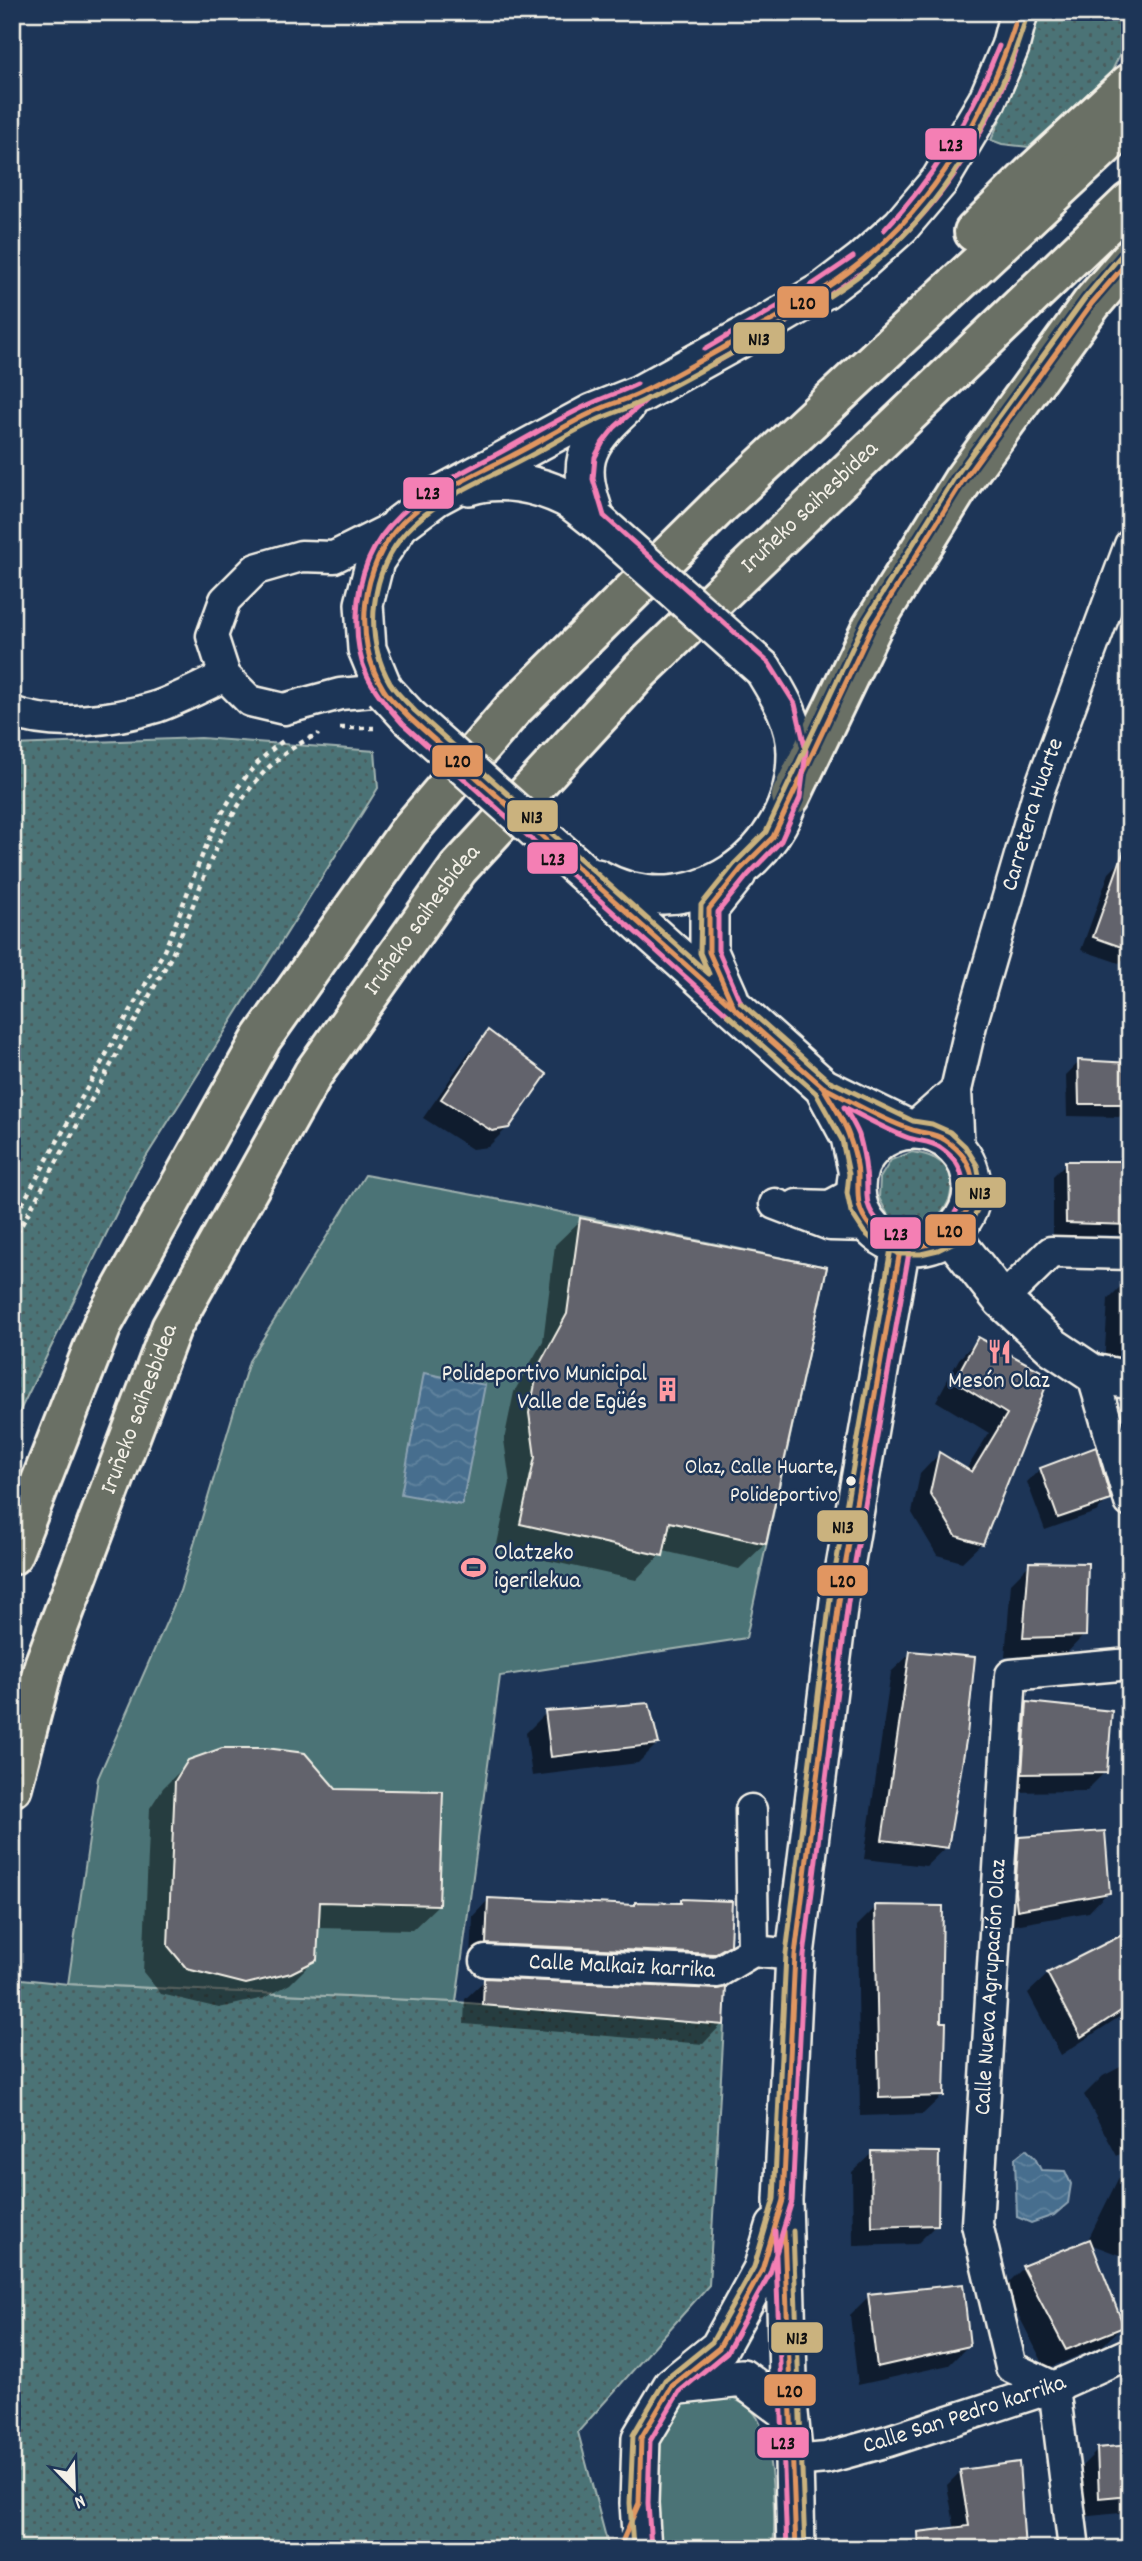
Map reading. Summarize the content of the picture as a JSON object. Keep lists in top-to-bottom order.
{
  "streets": {
    "highway": ["Iruñeko saihesbidea"],
    "street": [
      "Carretera Huarte",
      "Calle Malkaiz karrika",
      "Calle Nueva Agrupación Olaz",
      "Calle San Pedro karrika"
    ]
  },
  "crossings": [
    ["Calle Nueva Agrupación Olaz", "Calle San Pedro karrika"]
  ],
  "places": {
    "restaurant": ["Mesón Olaz"],
    "building": ["Polideportivo Municipal Valle de Egüés"],
    "other": ["Olaz, Calle Huarte, Polideportivo"],
    "sports": ["Olatzeko igerilekua"]
  },
  "lines": ["transit line L20", "transit line N13", "transit line L23"],
  "north": "bottom right"
}
